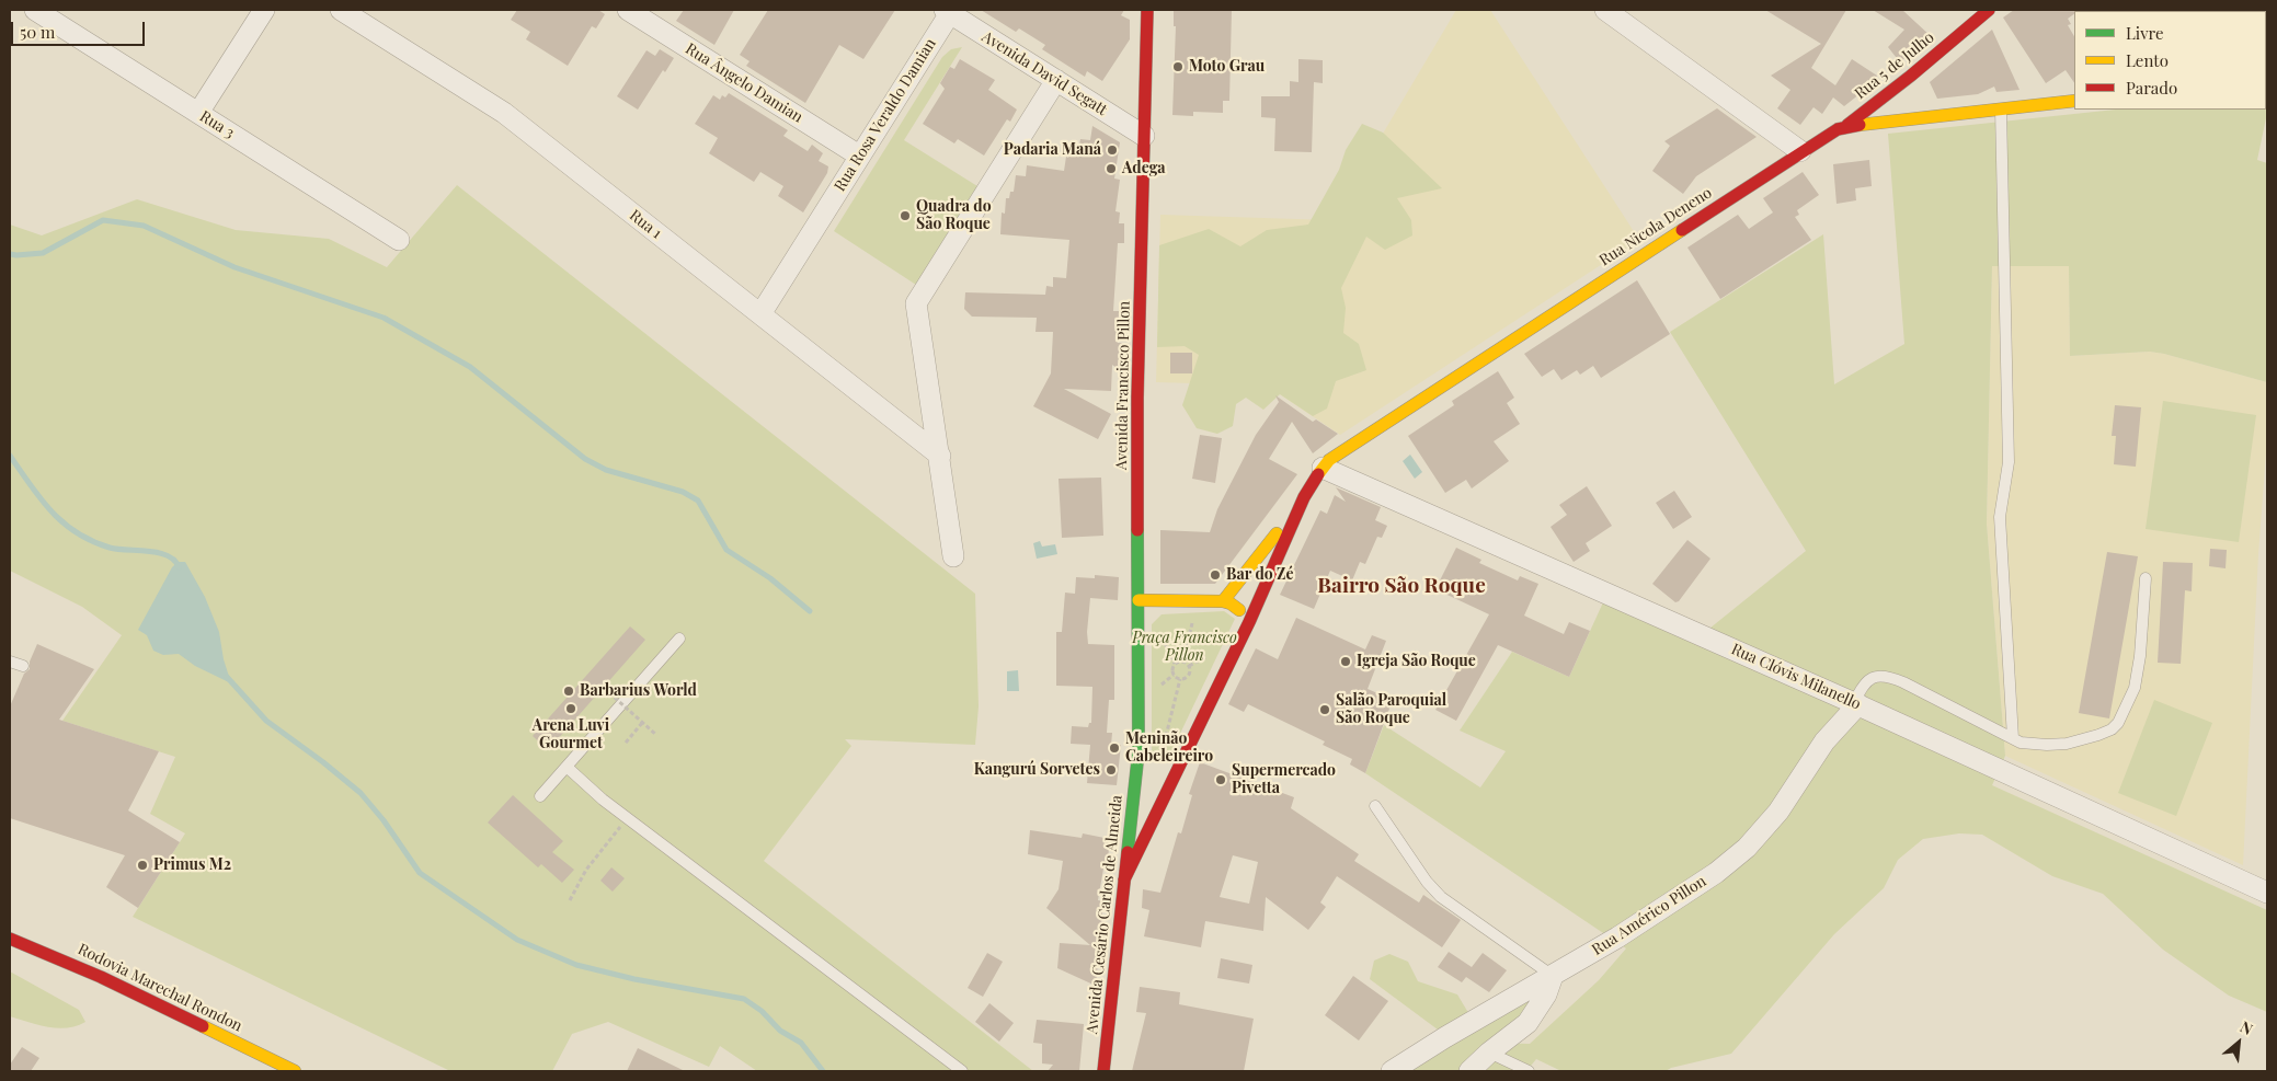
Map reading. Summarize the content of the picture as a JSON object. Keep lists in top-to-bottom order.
{
  "streets": {
    "street": [
      "Rua 5 de Julho",
      "Avenida David Segatt",
      "Rua Ângelo Damian",
      "Rua Rosa Veraldo Damian",
      "Rua 3",
      "Rua 1",
      "Rua Nicola Deneno",
      "Avenida Francisco Pillon",
      "Rua Clóvis Milanello",
      "Avenida Cesário Carlos de Almeida",
      "Rua Américo Pillon",
      "Rodovia Marechal Rondon"
    ]
  },
  "crossings": [
    ["Rua 5 de Julho", "Rua Nicola Deneno"],
    ["Avenida David Segatt", "Rua Rosa Veraldo Damian"],
    ["Avenida David Segatt", "Avenida Francisco Pillon"],
    ["Rua Ângelo Damian", "Rua Rosa Veraldo Damian"],
    ["Rua Rosa Veraldo Damian", "Rua 1"],
    ["Rua Nicola Deneno", "Rua Clóvis Milanello"],
    ["Avenida Francisco Pillon", "Avenida Cesário Carlos de Almeida"],
    ["Rua Clóvis Milanello", "Rua Américo Pillon"]
  ],
  "districts": ["Bairro São Roque"],
  "parks": ["Praça Francisco Pillon"],
  "places": [
    "Moto Grau",
    "Padaria Maná",
    "Adega",
    "Quadra do São Roque",
    "Bar do Zé",
    "Igreja São Roque",
    "Barbarius World",
    "Arena Luvi Gourmet",
    "Salão Paroquial São Roque",
    "Meninão Cabeleireiro",
    "Kangurú Sorvetes",
    "Supermercado Pivetta",
    "Primus M2"
  ],
  "legend": ["Livre", "Lento", "Parado"],
  "scale_bar": "50 m",
  "north": "top right"
}
